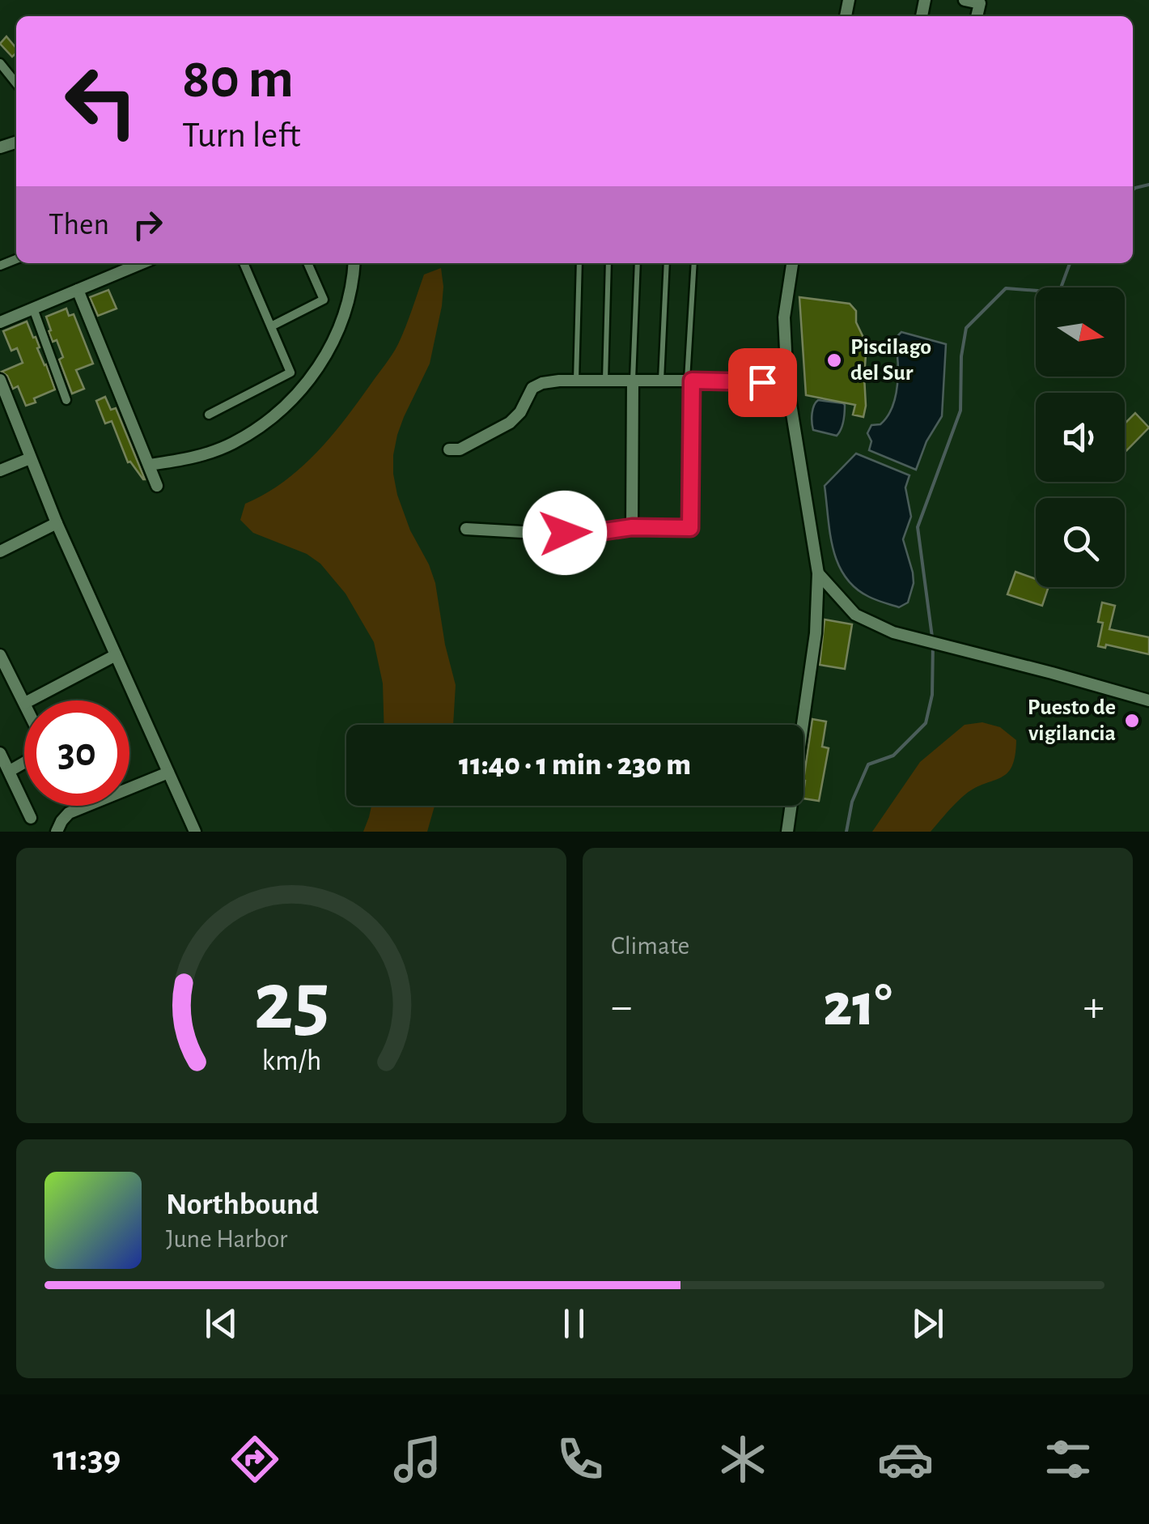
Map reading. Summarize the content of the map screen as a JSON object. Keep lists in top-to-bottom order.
{
  "places": ["Piscilago del Sur", "Puesto de vigilancia"],
  "north": "right",
  "page": {
    "turn": ["80 m", "Turn left"],
    "then": "Then",
    "limit": "30",
    "trip": "11:40 · 1 min · 230 m",
    "tile": "Climate",
    "heat": ["−", "21°", "+"],
    "song": ["Northbound", "June Harbor"],
    "tabs": "11:39",
    "gauge": ["25", "km/h"]
  }
}
